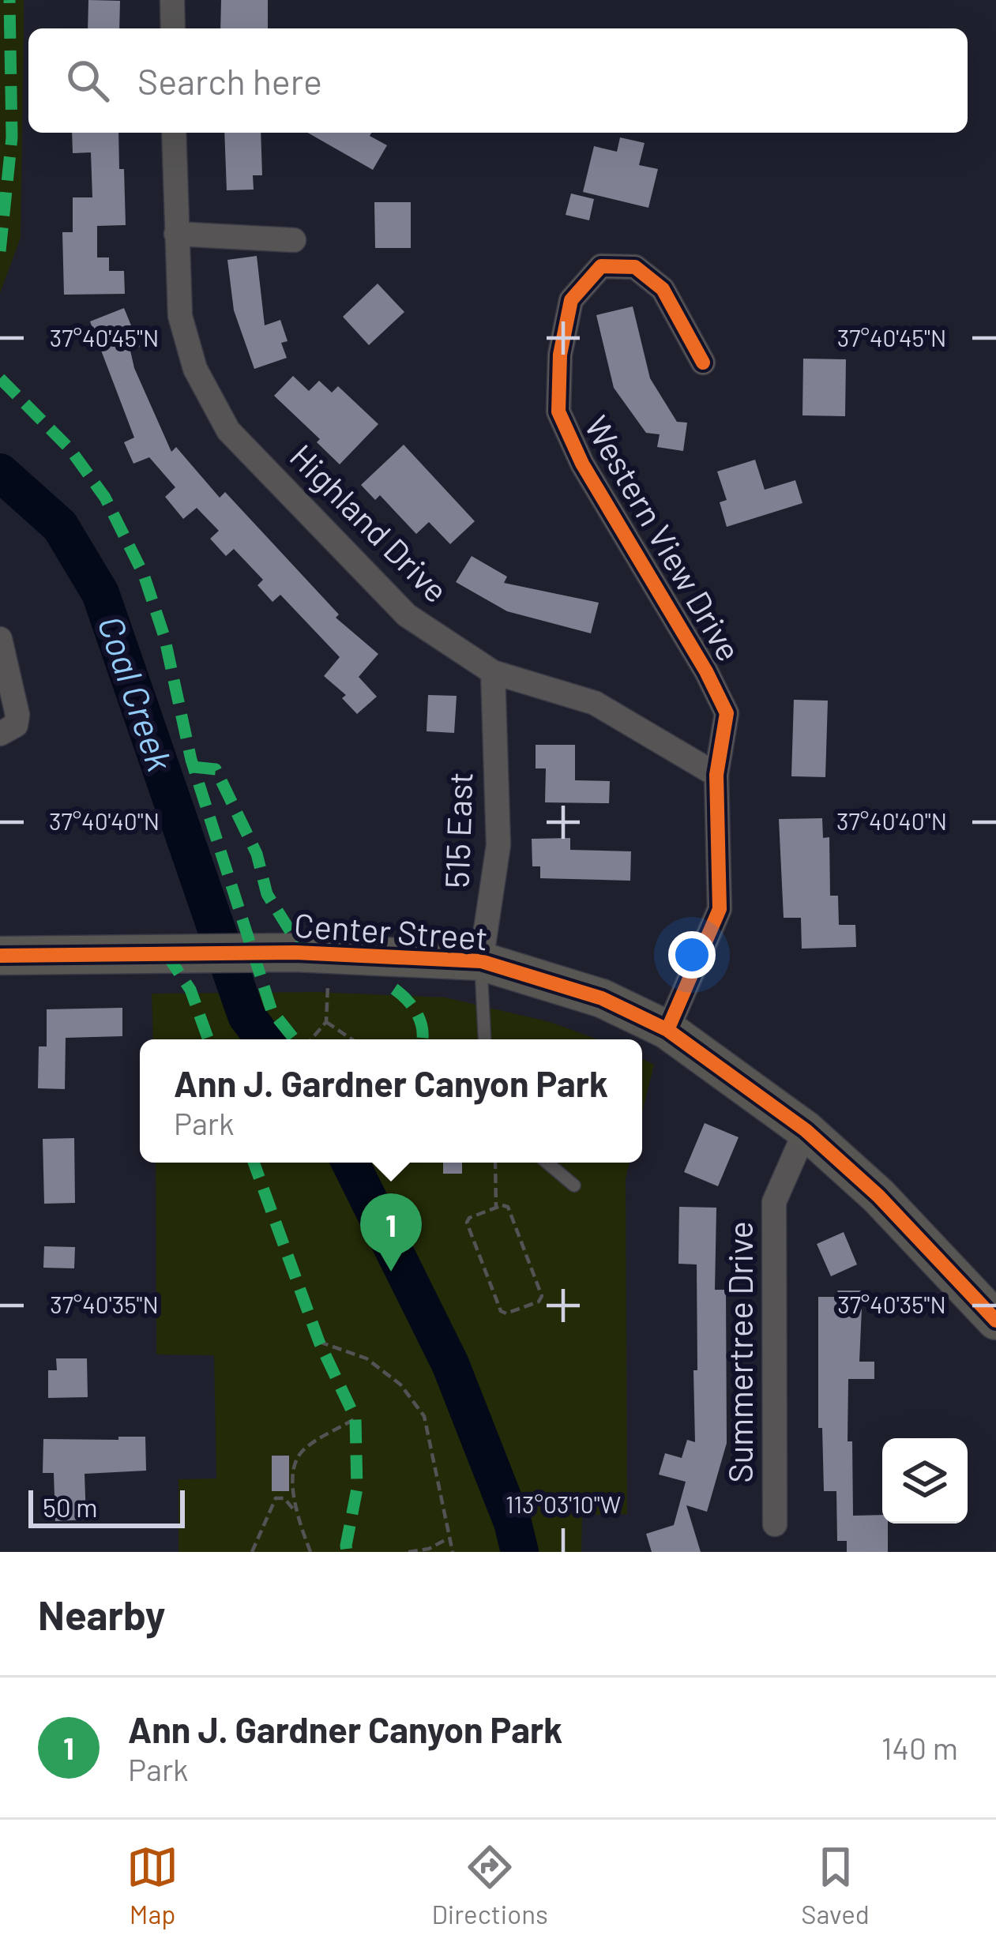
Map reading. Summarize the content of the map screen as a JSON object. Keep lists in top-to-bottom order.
{
  "streets": {
    "main road": ["Center Street"],
    "street": [
      "Highland Drive",
      "Western View Drive",
      "515 East",
      "Summertree Drive"
    ]
  },
  "crossings": [
    ["Highland Drive", "Western View Drive"],
    ["Highland Drive", "515 East"],
    ["515 East", "Center Street"],
    ["Center Street", "Summertree Drive"]
  ],
  "water": ["Coal Creek"],
  "scale_bar": "50 m",
  "page": {
    "search": "Search here",
    "popup": ["Ann J. Gardner Canyon Park", "Park"],
    "pins": "1",
    "scale": "50 m",
    "heading": "Nearby",
    "list": [
      {
        "mark": "1",
        "name": "Ann J. Gardner Canyon Park",
        "note": "Park",
        "value": "140 m"
      }
    ],
    "nav": ["Map", "Directions", "Saved"]
  },
  "coordinates": [
    "37°40'45\"N",
    "37°40'40\"N",
    "37°40'35\"N",
    "113°03'10\"W"
  ]
}
